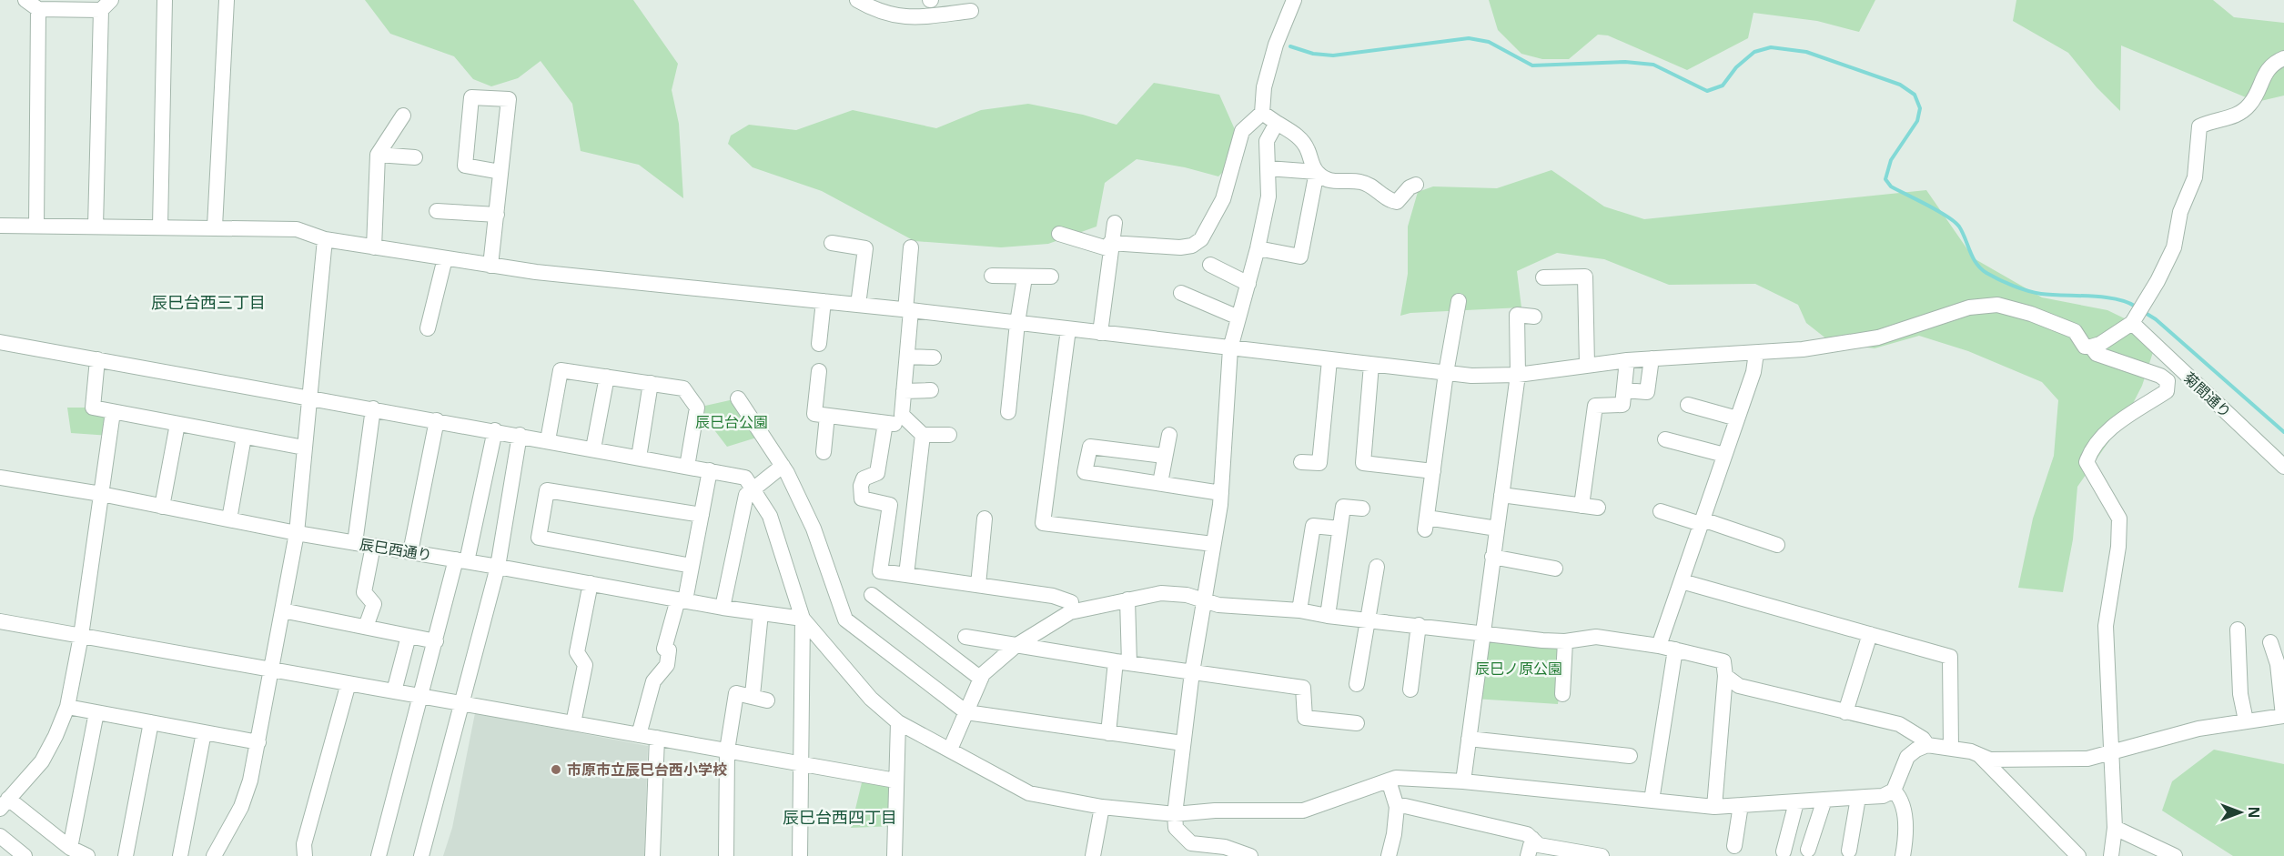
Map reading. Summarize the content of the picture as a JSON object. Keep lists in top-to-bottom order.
{
  "streets": {
    "street": ["菊間通り", "辰巳西通り"]
  },
  "districts": ["辰巳台西三丁目", "辰巳台西四丁目"],
  "parks": ["辰巳台公園", "辰巳ノ原公園"],
  "places": ["市原市立辰巳台西小学校"],
  "north": "right"
}
